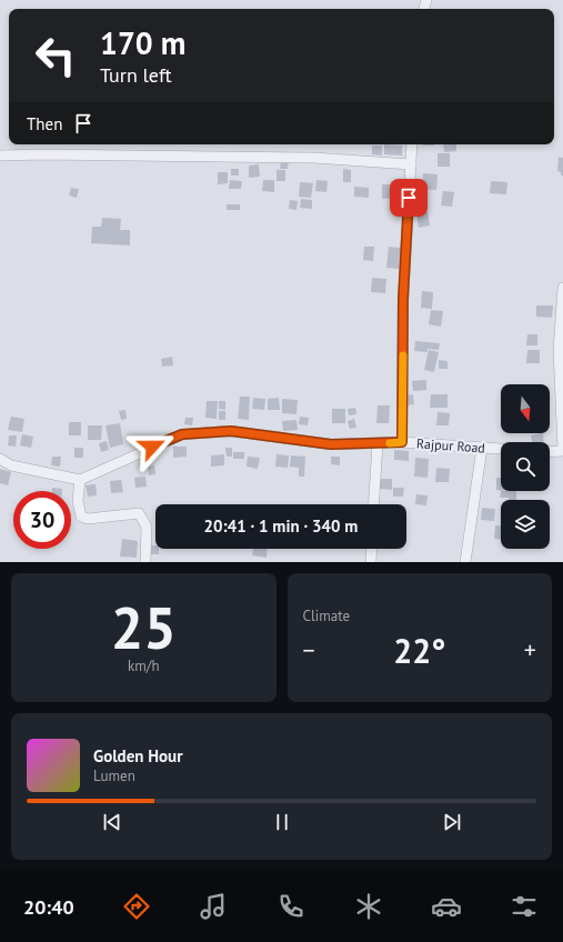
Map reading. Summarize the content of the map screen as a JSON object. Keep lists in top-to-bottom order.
{
  "streets": {
    "street": ["Rajpur Road"]
  },
  "north": "bottom",
  "page": {
    "turn": ["170 m", "Turn left"],
    "then": "Then",
    "limit": "30",
    "trip": "20:41 · 1 min · 340 m",
    "tile": [
      ["25", "km/h"],
      "Climate"
    ],
    "heat": ["−", "22°", "+"],
    "song": ["Golden Hour", "Lumen"],
    "tabs": "20:40"
  }
}
